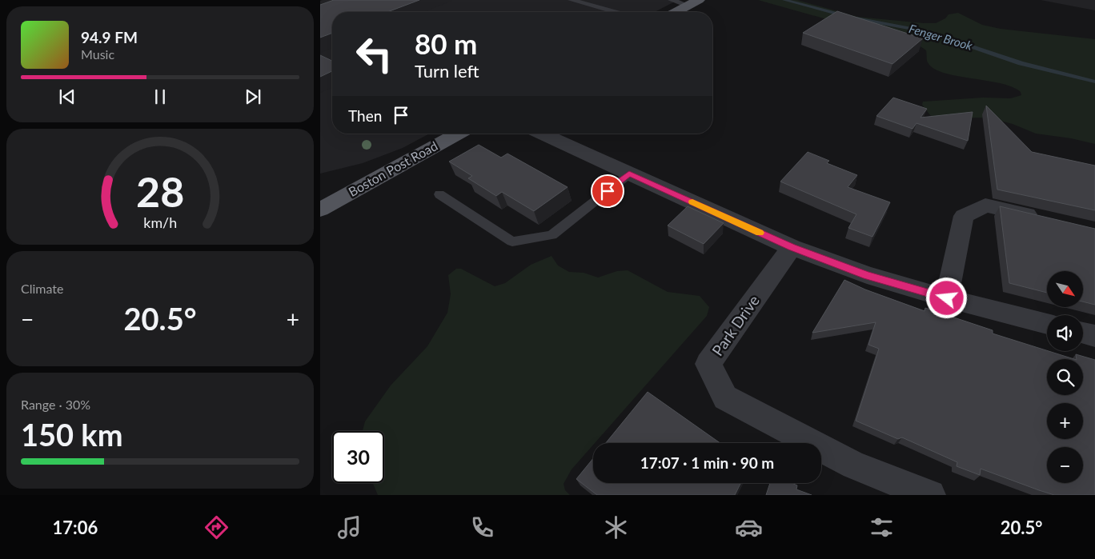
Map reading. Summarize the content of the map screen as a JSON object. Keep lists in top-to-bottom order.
{
  "streets": {
    "main road": ["Boston Post Road"],
    "street": ["Park Drive"]
  },
  "water": ["Fenger Brook"],
  "north": "bottom right",
  "page": {
    "turn": ["80 m", "Turn left"],
    "song": ["94.9 FM", "Music"],
    "then": "Then",
    "tile": [
      "Climate",
      ["Range · 30%", "150 km"]
    ],
    "map_buttons": ["+", "−"],
    "heat": ["−", "20.5°", "+"],
    "limit": "30",
    "trip": "17:07 · 1 min · 90 m",
    "tabs": ["17:06", "20.5°"],
    "gauge": ["28", "km/h"]
  }
}
